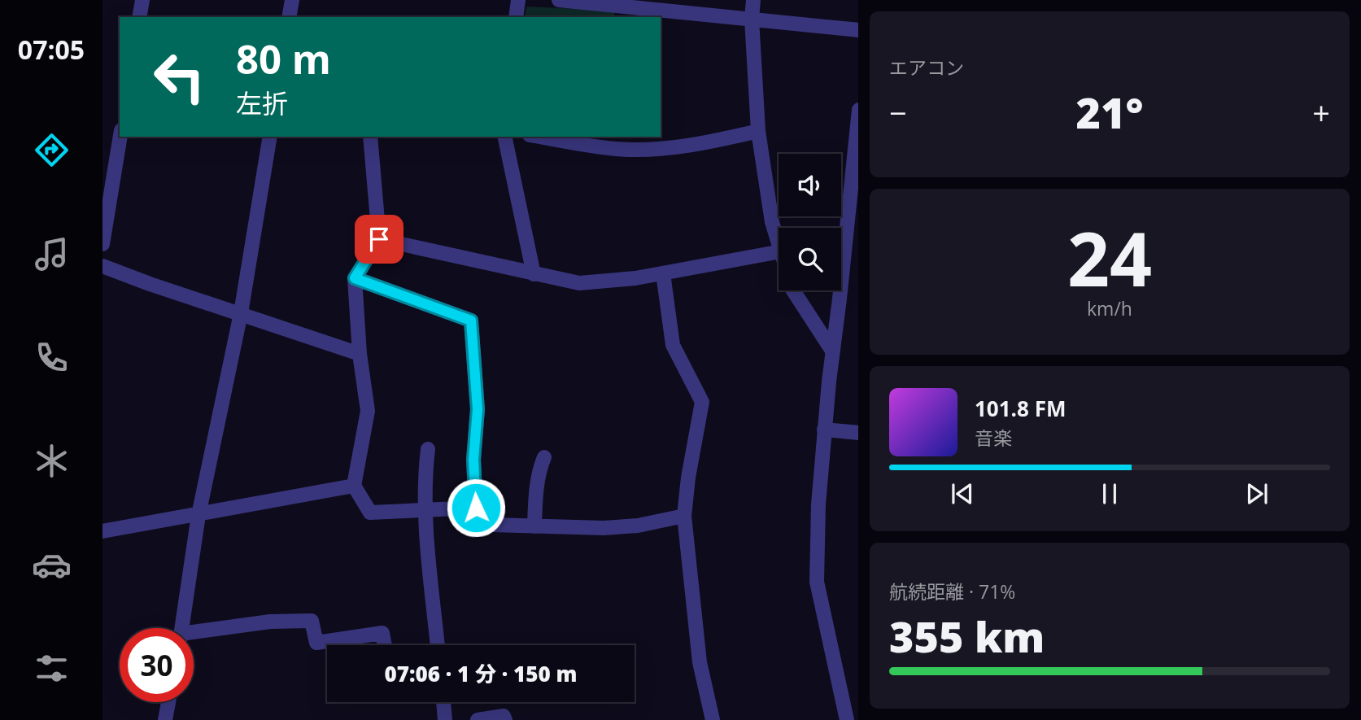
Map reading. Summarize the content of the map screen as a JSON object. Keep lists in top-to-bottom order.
{
  "page": {
    "tabs": "07:05",
    "tile": [
      "エアコン",
      ["24", "km/h"],
      ["航続距離 · 71%", "355 km"]
    ],
    "turn": ["80 m", "左折"],
    "heat": ["−", "21°", "+"],
    "song": ["101.8 FM", "音楽"],
    "limit": "30",
    "trip": "07:06 · 1 分 · 150 m"
  }
}
